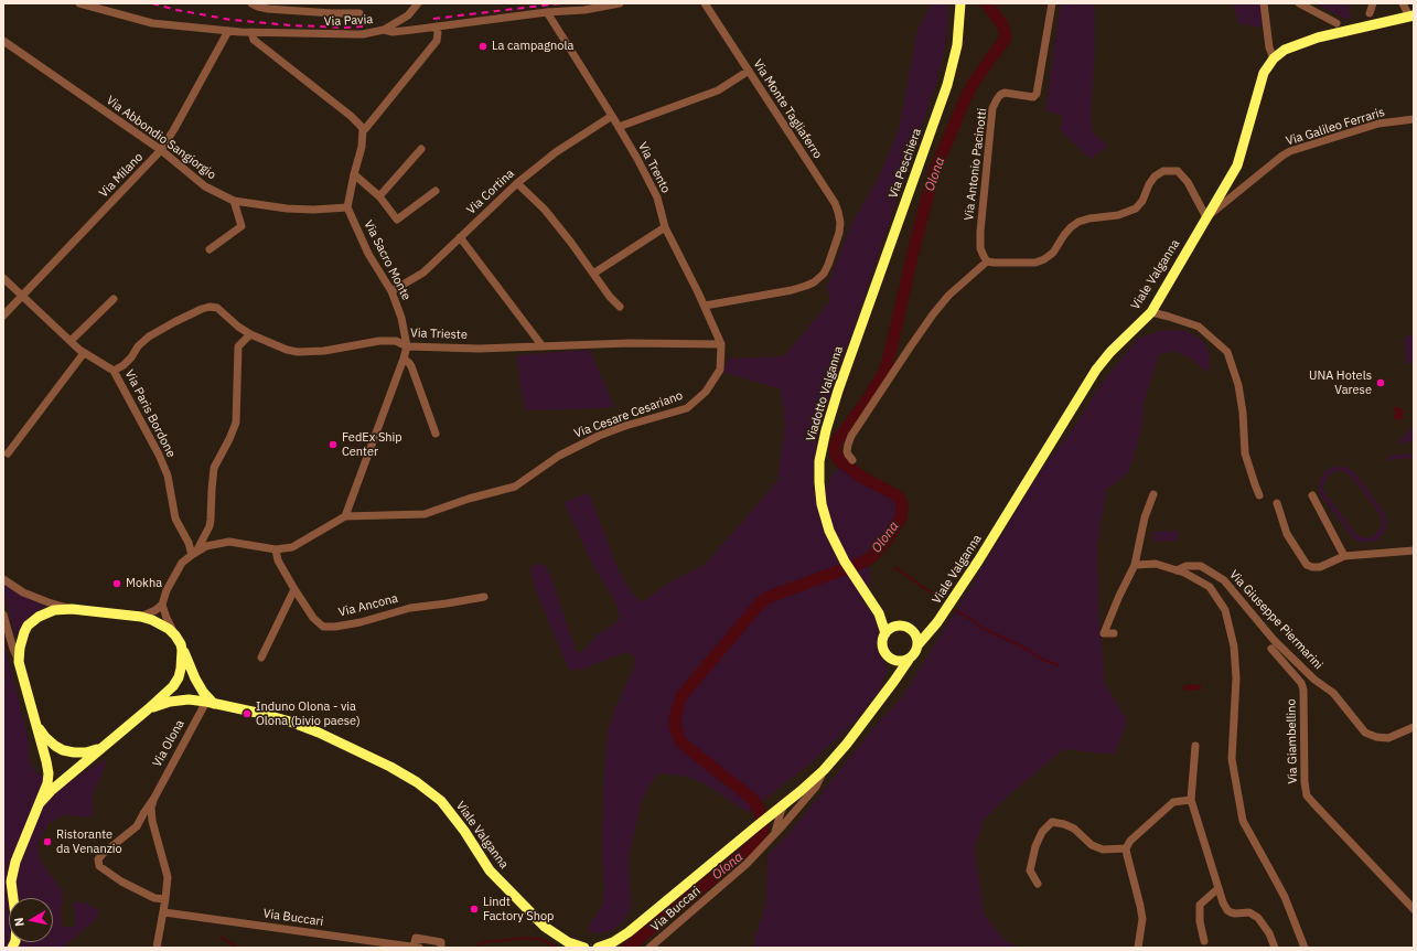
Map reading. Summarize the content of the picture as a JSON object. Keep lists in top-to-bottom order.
{
  "streets": {
    "main road": ["Via Peschiera", "Viale Valganna", "Viadotto Valganna"],
    "street": [
      "Via Pavia",
      "Via Monte Tagliaferro",
      "Via Galileo Ferraris",
      "Via Abbondio Sangiorgio",
      "Via Antonio Pacinotti",
      "Via Trento",
      "Via Milano",
      "Via Cortina",
      "Via Sacro Monte",
      "Via Trieste",
      "Via Paris Bordone",
      "Via Cesare Cesariano",
      "Via Ancona",
      "Via Giuseppe Piermarini",
      "Via Giambellino",
      "Via Olona",
      "Via Buccari"
    ]
  },
  "crossings": [
    ["Via Pavia", "Via Trento"],
    ["Via Pavia", "Via Milano"],
    ["Via Monte Tagliaferro", "Via Trento"],
    ["Via Galileo Ferraris", "Viale Valganna"],
    ["Via Abbondio Sangiorgio", "Via Milano"],
    ["Via Abbondio Sangiorgio", "Via Sacro Monte"],
    ["Via Peschiera", "Viadotto Valganna"],
    ["Via Trento", "Via Cortina"],
    ["Via Trento", "Via Trieste"],
    ["Via Trento", "Via Cesare Cesariano"],
    ["Via Milano", "Via Paris Bordone"],
    ["Via Cortina", "Via Sacro Monte"],
    ["Via Sacro Monte", "Via Trieste"],
    ["Via Sacro Monte", "Via Cesare Cesariano"],
    ["Viale Valganna", "Via Olona"],
    ["Via Trieste", "Via Paris Bordone"],
    ["Via Trieste", "Via Cesare Cesariano"],
    ["Via Paris Bordone", "Via Cesare Cesariano"],
    ["Via Cesare Cesariano", "Via Ancona"],
    ["Via Olona", "Via Buccari"]
  ],
  "water": ["Olona"],
  "places": [
    "La campagnola",
    "UNA Hotels Varese",
    "FedEx Ship Center",
    "Mokha",
    "Induno Olona - via Olona (bivio paese)",
    "Ristorante da Venanzio",
    "Lindt Factory Shop"
  ],
  "north": "left"
}
